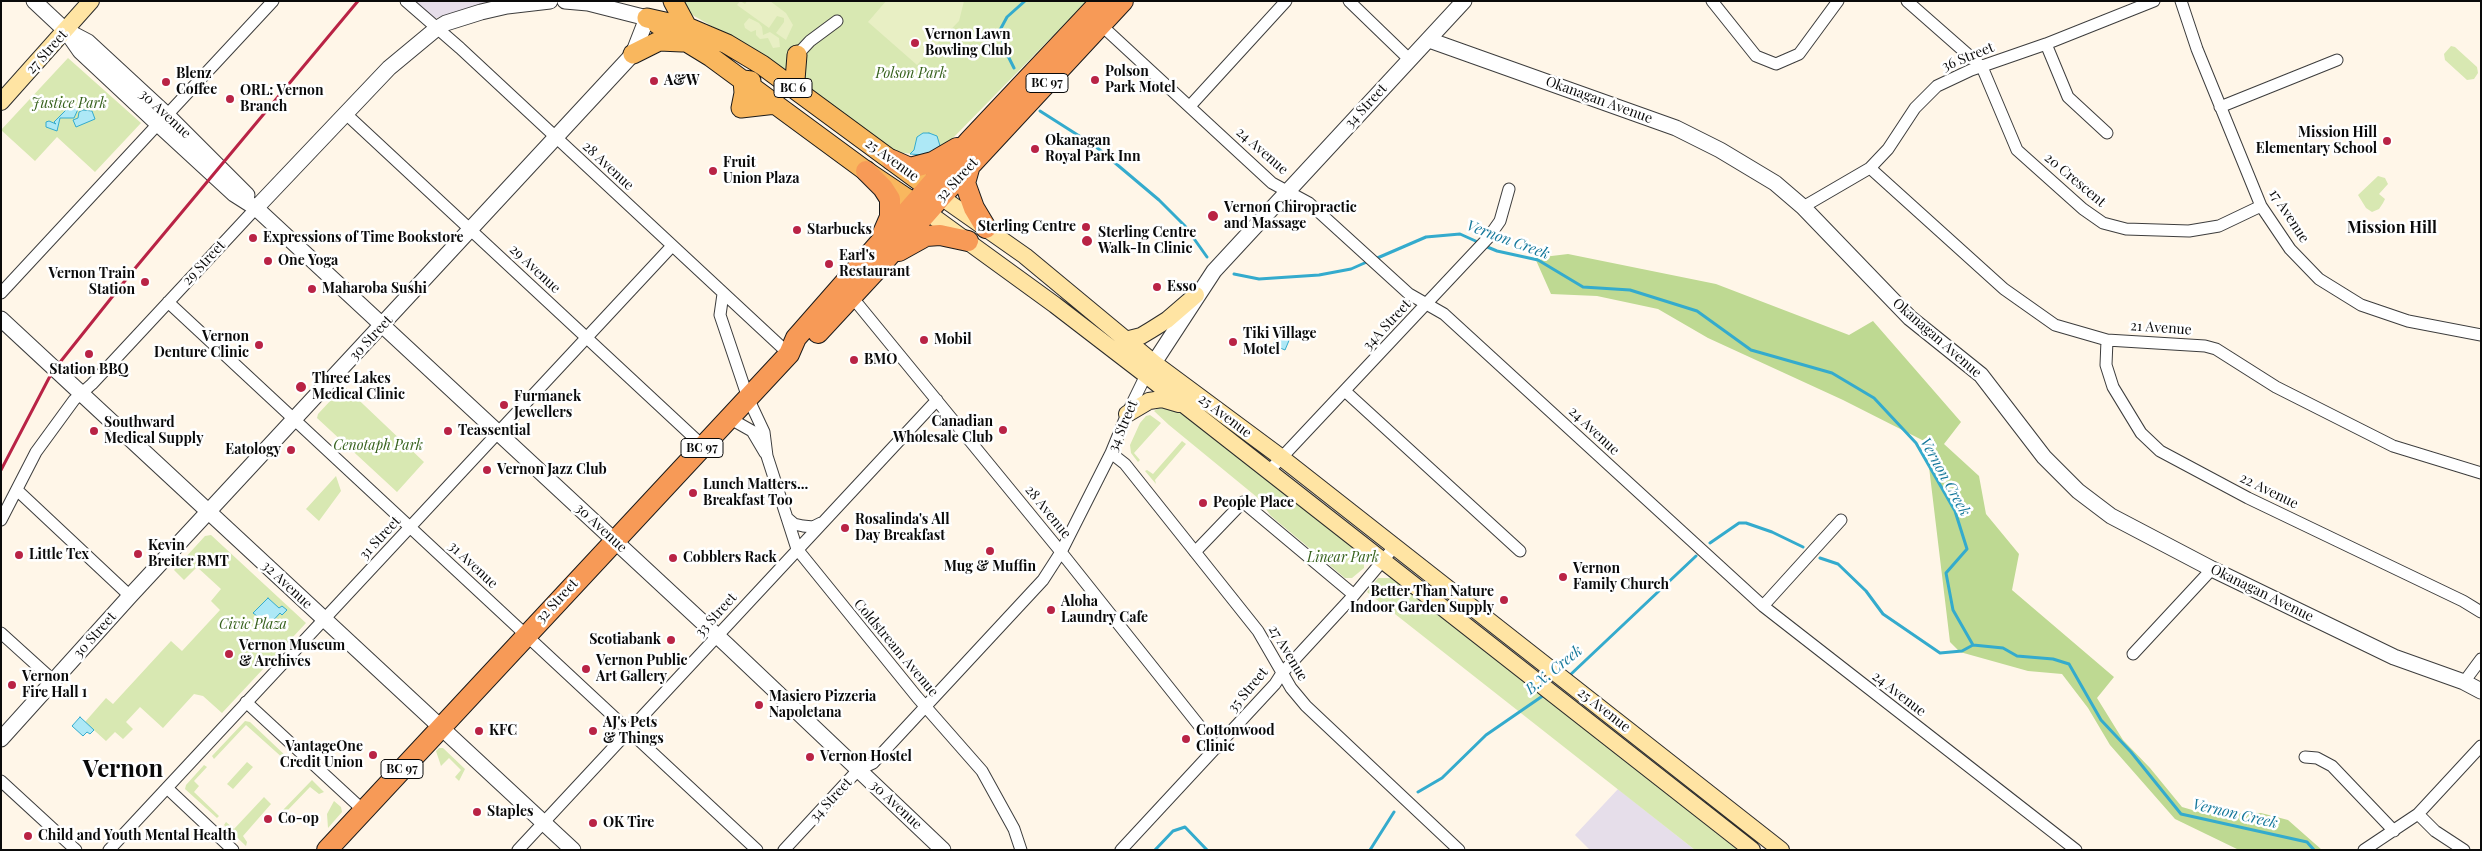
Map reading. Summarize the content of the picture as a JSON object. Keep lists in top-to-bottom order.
{
  "streets": {
    "highway": ["BC 97", "32 Street"],
    "main road": ["27 Street", "BC 6", "25 Avenue"],
    "street": [
      "36 Street",
      "Okanagan Avenue",
      "34 Street",
      "30 Avenue",
      "24 Avenue",
      "28 Avenue",
      "20 Crescent",
      "17 Avenue",
      "29 Street",
      "29 Avenue",
      "34A Street",
      "21 Avenue",
      "30 Street",
      "22 Avenue",
      "31 Street",
      "31 Avenue",
      "32 Avenue",
      "33 Street",
      "Coldstream Avenue",
      "27 Avenue",
      "35 Street"
    ]
  },
  "crossings": [
    ["27 Street", "30 Avenue"],
    ["36 Street", "Okanagan Avenue"],
    ["36 Street", "20 Crescent"],
    ["36 Street", "21 Avenue"],
    ["Okanagan Avenue", "34 Street"],
    ["34 Street", "30 Avenue"],
    ["34 Street", "24 Avenue"],
    ["34 Street", "25 Avenue"],
    ["34 Street", "28 Avenue"],
    ["34 Street", "Coldstream Avenue"],
    ["34 Street", "27 Avenue"],
    ["30 Avenue", "32 Street"],
    ["30 Avenue", "29 Street"],
    ["30 Avenue", "30 Street"],
    ["30 Avenue", "31 Street"],
    ["30 Avenue", "33 Street"],
    ["24 Avenue", "32 Street"],
    ["24 Avenue", "34A Street"],
    ["25 Avenue", "32 Street"],
    ["25 Avenue", "34A Street"],
    ["25 Avenue", "30 Street"],
    ["25 Avenue", "35 Street"],
    ["28 Avenue", "32 Street"],
    ["28 Avenue", "29 Street"],
    ["28 Avenue", "30 Street"],
    ["28 Avenue", "31 Street"],
    ["28 Avenue", "33 Street"],
    ["28 Avenue", "Coldstream Avenue"],
    ["28 Avenue", "35 Street"],
    ["32 Street", "29 Avenue"],
    ["32 Street", "31 Avenue"],
    ["32 Street", "32 Avenue"],
    ["32 Street", "Coldstream Avenue"],
    ["20 Crescent", "17 Avenue"],
    ["29 Street", "29 Avenue"],
    ["29 Street", "31 Avenue"],
    ["29 Street", "32 Avenue"],
    ["29 Avenue", "30 Street"],
    ["29 Avenue", "31 Street"],
    ["21 Avenue", "22 Avenue"],
    ["30 Street", "31 Avenue"],
    ["30 Street", "32 Avenue"],
    ["31 Street", "31 Avenue"],
    ["31 Street", "32 Avenue"],
    ["31 Avenue", "33 Street"],
    ["32 Avenue", "33 Street"],
    ["33 Street", "Coldstream Avenue"],
    ["27 Avenue", "35 Street"]
  ],
  "districts": ["Mission Hill", "Vernon"],
  "water": ["Vernon Creek", "B.X. Creek"],
  "parks": [
    "Polson Park",
    "Justice Park",
    "Cenotaph Park",
    "Linear Park",
    "Civic Plaza"
  ],
  "places": [
    "Vernon Lawn Bowling Club",
    "Polson Park Motel",
    "A&W",
    "Blenz Coffee",
    "ORL: Vernon Branch",
    "Mission Hill Elementary School",
    "Okanagan Royal Park Inn",
    "Fruit Union Plaza",
    "Vernon Chiropractic and Massage",
    "Sterling Centre",
    "Starbucks",
    "Expressions of Time Bookstore",
    "Sterling Centre Walk-In Clinic",
    "One Yoga",
    "Earl's Restaurant",
    "Vernon Train Station",
    "Esso",
    "Maharoba Sushi",
    "Mobil",
    "Tiki Village Motel",
    "Vernon Denture Clinic",
    "Station BBQ",
    "BMO",
    "Three Lakes Medical Clinic",
    "Furmanek Jewellers",
    "Canadian Wholesale Club",
    "Southward Medical Supply",
    "Teassential",
    "Eatology",
    "Vernon Jazz Club",
    "Lunch Matters... Breakfast Too",
    "People Place",
    "Rosalinda's All Day Breakfast",
    "Mug & Muffin",
    "Kevin Breiter RMT",
    "Little Tex",
    "Cobblers Rack",
    "Vernon Family Church",
    "Better Than Nature Indoor Garden Supply",
    "Aloha Laundry Cafe",
    "Scotiabank",
    "Vernon Museum & Archives",
    "Vernon Public Art Gallery",
    "Vernon Fire Hall 1",
    "Masiero Pizzeria Napoletana",
    "KFC",
    "AJ's Pets & Things",
    "Cottonwood Clinic",
    "VantageOne Credit Union",
    "Vernon Hostel",
    "Staples",
    "Co-op",
    "OK Tire",
    "Child and Youth Mental Health"
  ]
}
